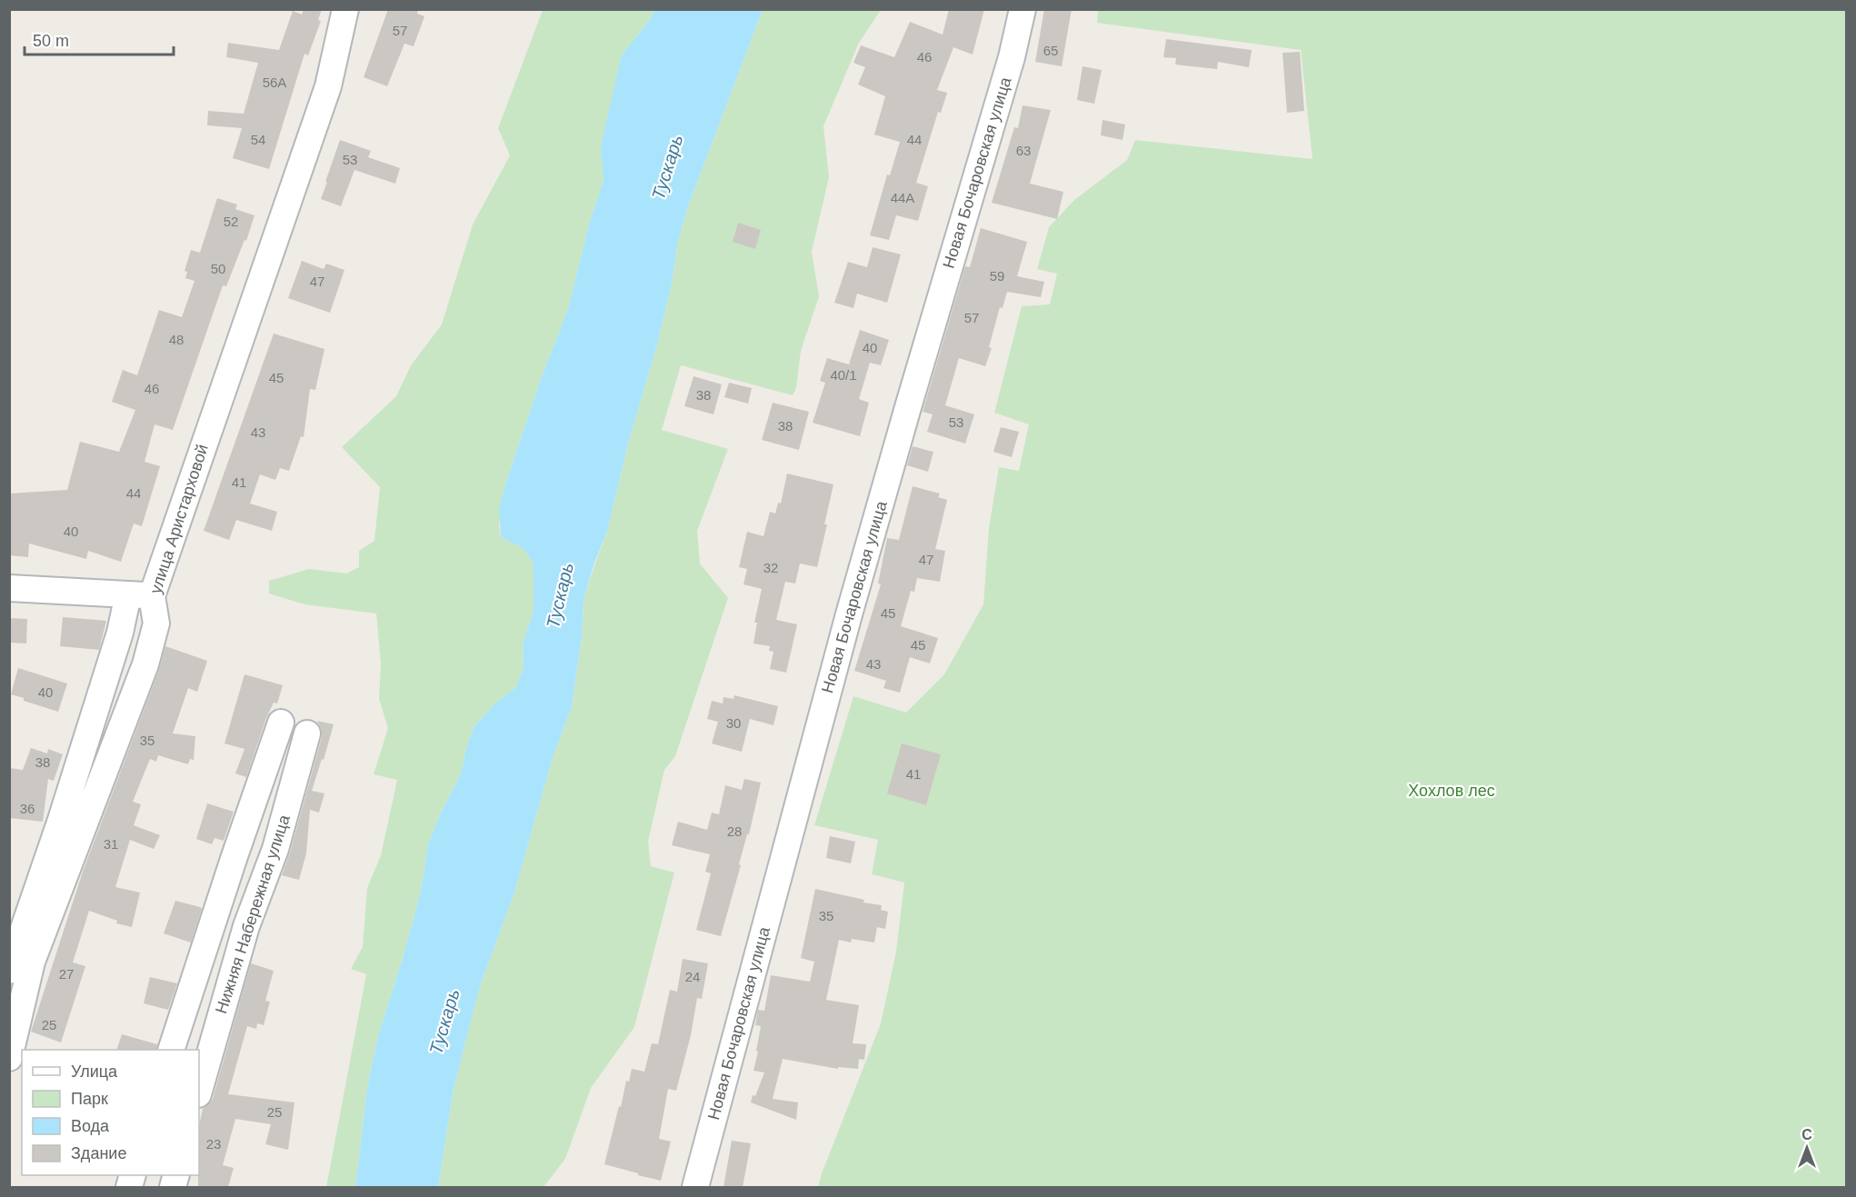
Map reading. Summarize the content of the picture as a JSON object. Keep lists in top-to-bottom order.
{
  "streets": {
    "street": ["Новая Бочаровская улица", "улица Аристарховой", "Нижняя Набережная улица"]
  },
  "water": ["Тускарь"],
  "parks": ["Хохлов лес"],
  "house_numbers": [
    "57",
    "65",
    "46",
    "56А",
    "54",
    "44",
    "63",
    "53",
    "44А",
    "52",
    "50",
    "59",
    "47",
    "57",
    "48",
    "40",
    "40/1",
    "45",
    "46",
    "38",
    "53",
    "38",
    "43",
    "41",
    "44",
    "40",
    "47",
    "32",
    "45",
    "45",
    "43",
    "40",
    "30",
    "35",
    "38",
    "41",
    "36",
    "28",
    "31",
    "35",
    "27",
    "24",
    "25",
    "25",
    "23"
  ],
  "legend": [
    "Улица",
    "Парк",
    "Вода",
    "Здание"
  ],
  "scale_bar": "50 m",
  "north": "top"
}
